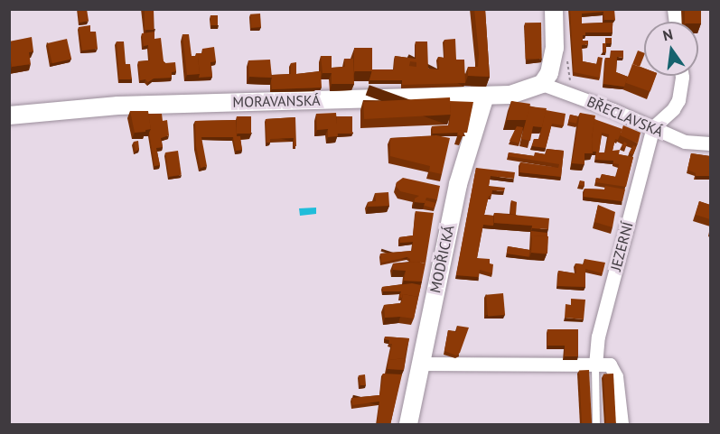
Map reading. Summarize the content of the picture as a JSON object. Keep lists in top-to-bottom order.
{
  "streets": {
    "street": [
      "MORAVANSKÁ",
      "BŘECLAVSKÁ",
      "JEZERNÍ",
      "MODŘICKÁ"
    ]
  },
  "crossings": [
    ["MORAVANSKÁ", "BŘECLAVSKÁ"],
    ["MORAVANSKÁ", "MODŘICKÁ"],
    ["BŘECLAVSKÁ", "JEZERNÍ"]
  ],
  "north": "top"
}
